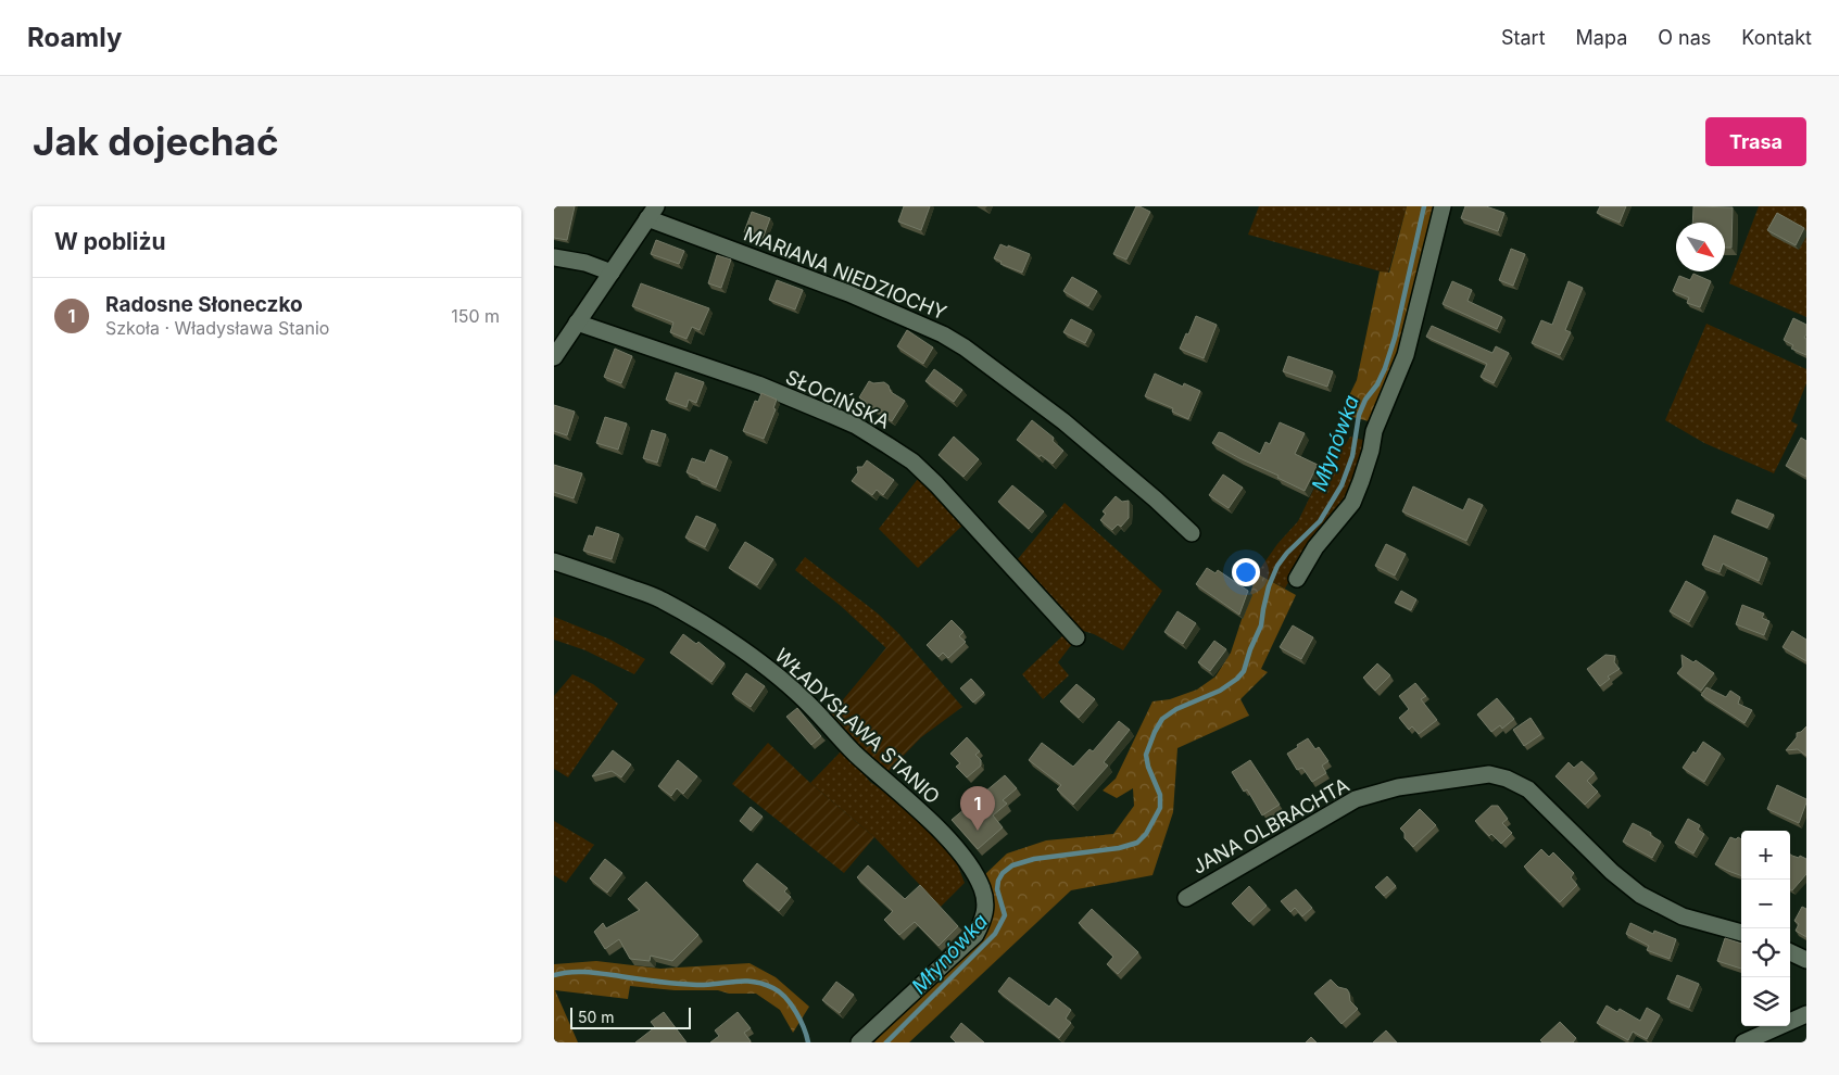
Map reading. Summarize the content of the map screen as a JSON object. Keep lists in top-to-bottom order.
{
  "streets": {
    "street": [
      "MARIANA NIEDZIOCHY",
      "SŁOCIŃSKA",
      "WŁADYSŁAWA STANIO",
      "JANA OLBRACHTA"
    ]
  },
  "water": ["Młynówka"],
  "scale_bar": "50 m",
  "north": "bottom right",
  "page": {
    "header": "Roamly",
    "nav": [
      "Start",
      "Mapa",
      "O nas",
      "Kontakt"
    ],
    "buttons": "Trasa",
    "title": "Jak dojechać",
    "heading": "W pobliżu",
    "list": [
      {
        "mark": "1",
        "name": "Radosne Słoneczko",
        "note": "Szkoła · Władysława Stanio",
        "value": "150 m"
      }
    ],
    "pins": "1",
    "map_buttons": ["+", "−"],
    "scale": "50 m"
  }
}
